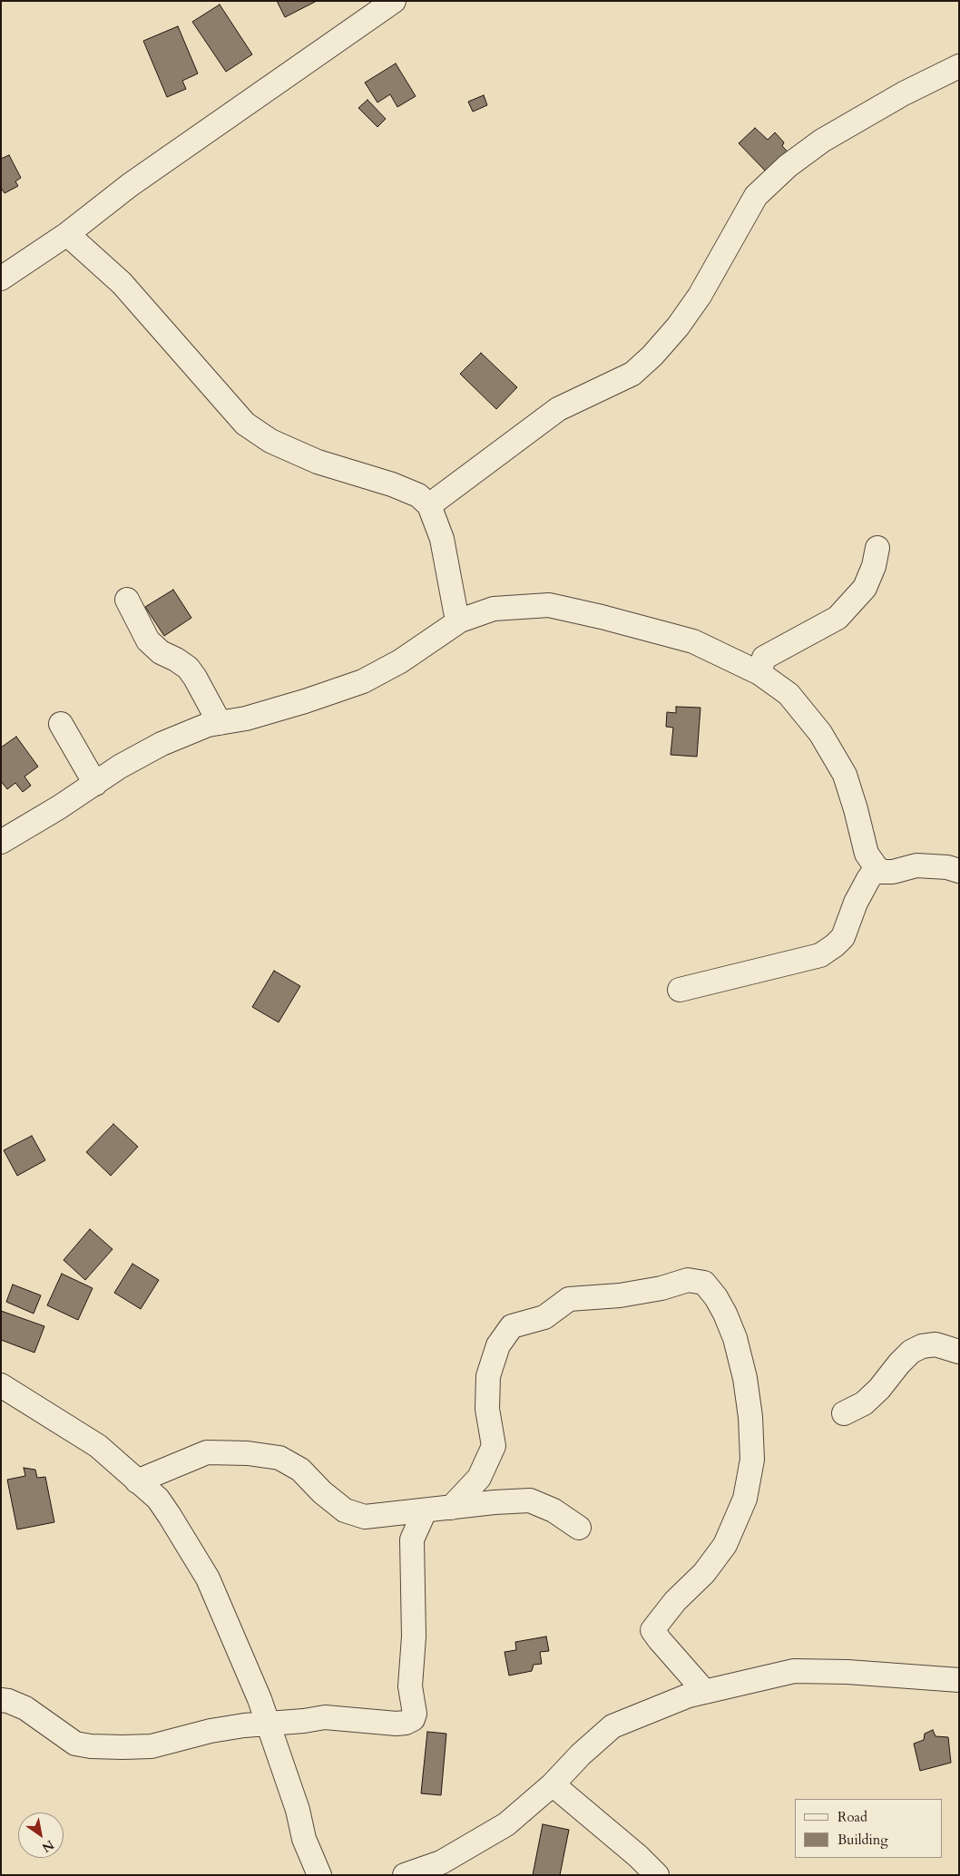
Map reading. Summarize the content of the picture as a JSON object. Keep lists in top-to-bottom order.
{
  "legend": ["Road", "Building"],
  "north": "bottom right"
}
